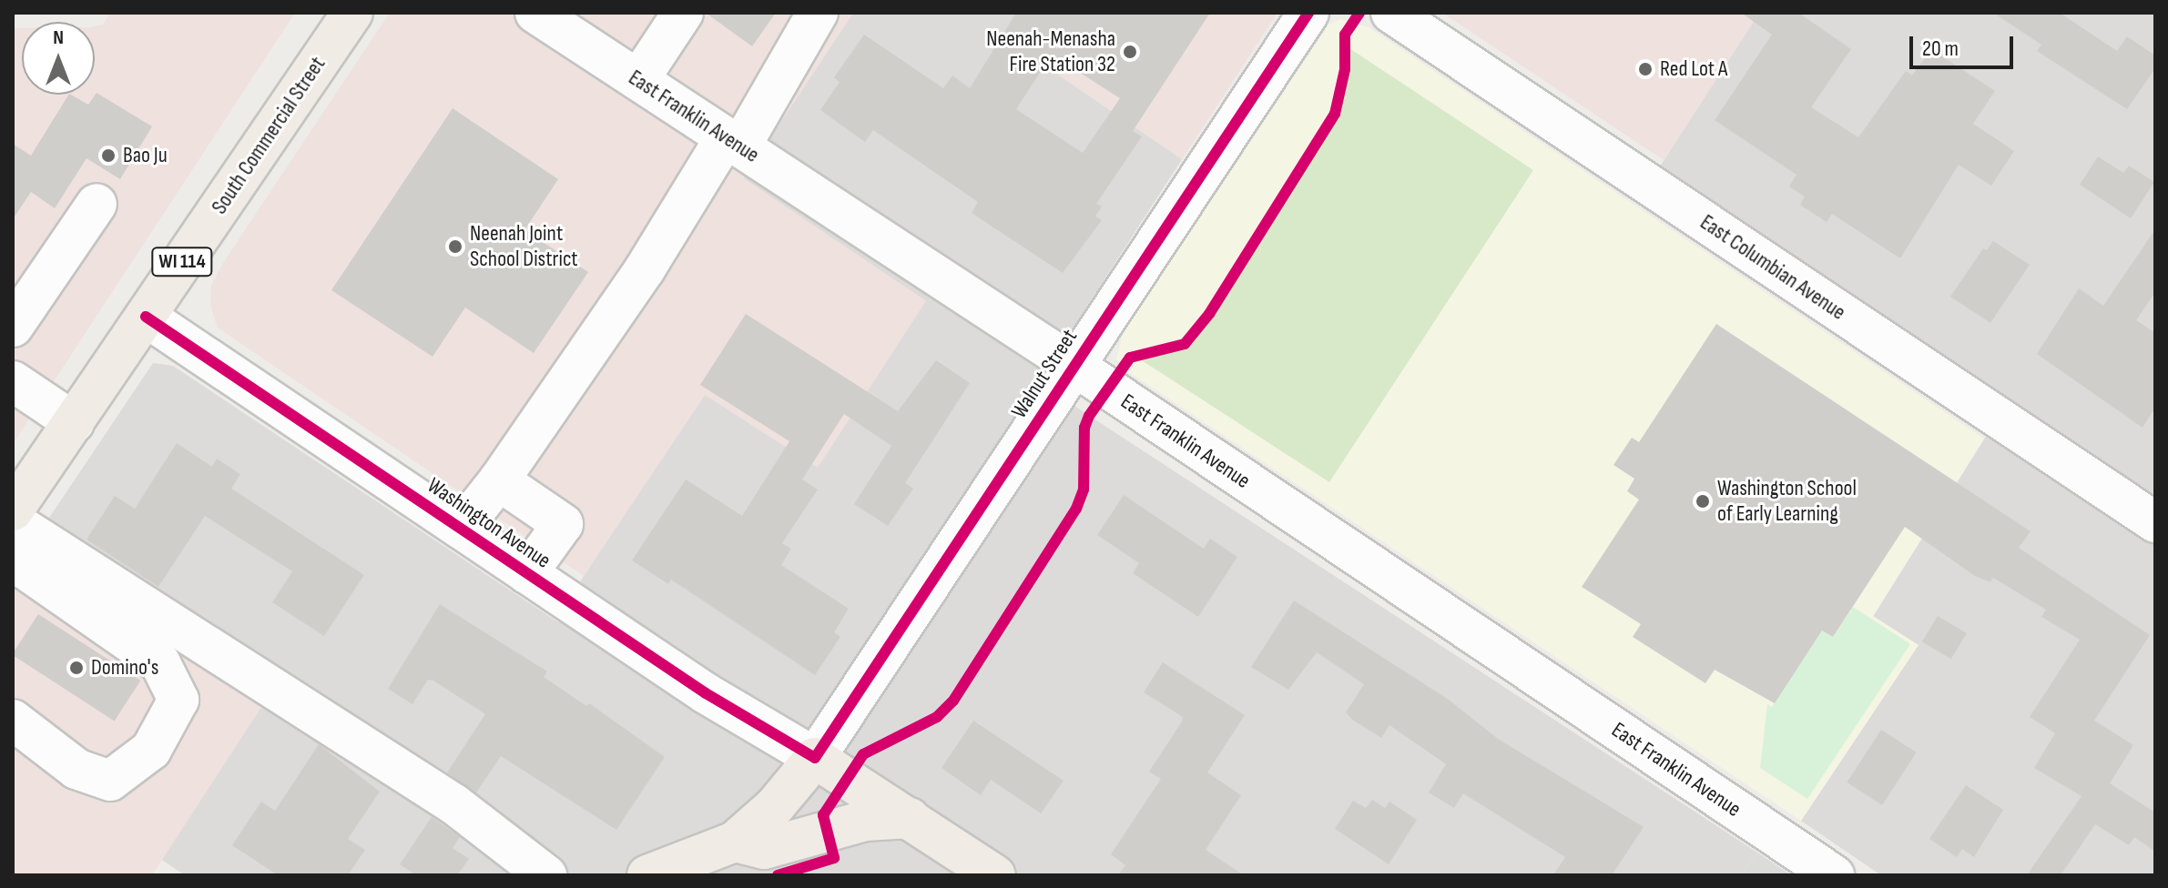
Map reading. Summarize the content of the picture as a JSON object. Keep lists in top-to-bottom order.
{
  "streets": {
    "main road": ["South Commercial Street", "WI 114", "Washington Avenue"],
    "street": ["East Franklin Avenue", "East Columbian Avenue", "Walnut Street"]
  },
  "crossings": [
    ["East Franklin Avenue", "Walnut Street"],
    ["South Commercial Street", "Washington Avenue"],
    ["Walnut Street", "Washington Avenue"]
  ],
  "places": [
    "Neenah-Menasha Fire Station 32",
    "Red Lot A",
    "Bao Ju",
    "Neenah Joint School District",
    "Washington School of Early Learning",
    "Domino's"
  ],
  "scale_bar": "20 m",
  "north": "top"
}
